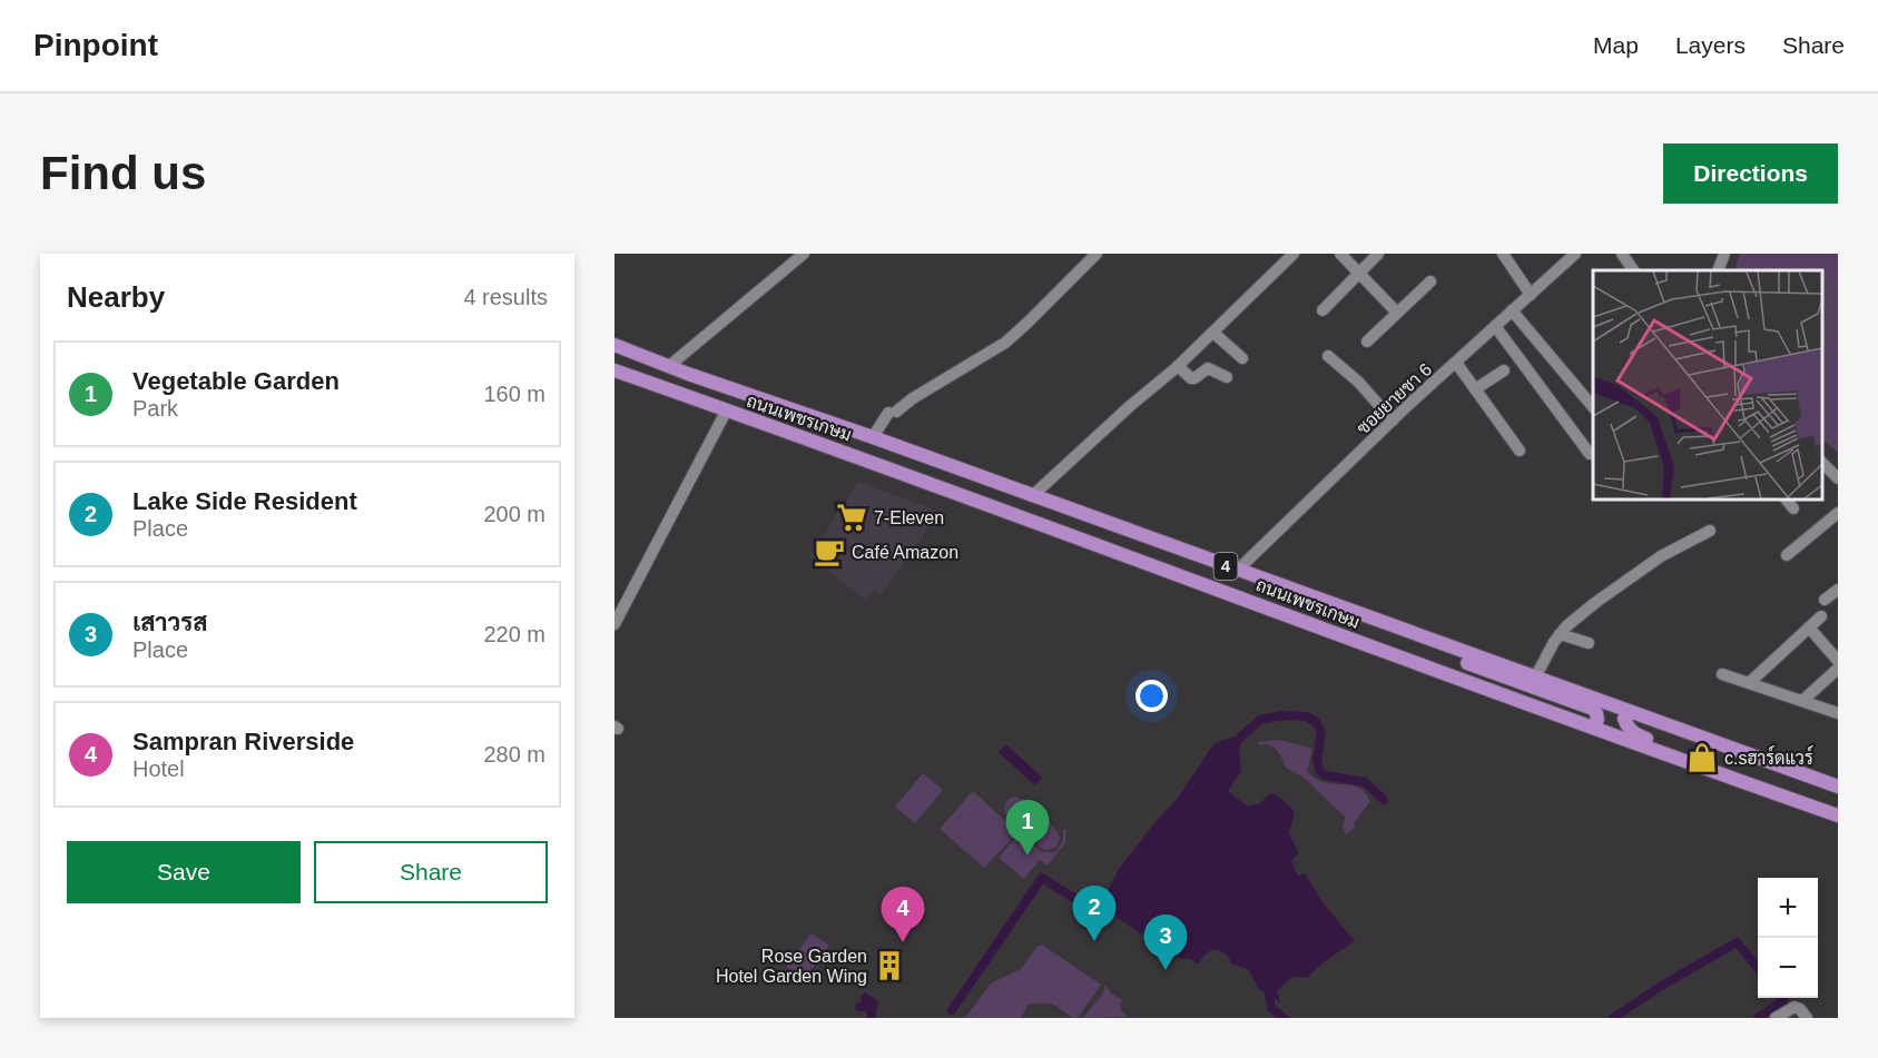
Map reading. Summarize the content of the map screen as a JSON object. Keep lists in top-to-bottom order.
{
  "streets": {
    "main road": ["ถนนเพชรเกษม", "4"],
    "street": ["ซอยยายชา 6"]
  },
  "crossings": [
    ["ซอยยายชา 6", "ถนนเพชรเกษม"]
  ],
  "places": {
    "supermarket": ["7-Eleven"],
    "cafe": ["Café Amazon"],
    "shop": ["c.sฮาร์ดแวร์"],
    "building": ["Rose Garden Hotel Garden Wing"]
  },
  "page": {
    "header": "Pinpoint",
    "nav": ["Map", "Layers", "Share"],
    "buttons": [
      "Directions",
      ["Save", "Share"]
    ],
    "title": "Find us",
    "heading": ["Nearby", "4 results"],
    "list": [
      {
        "mark": "1",
        "name": "Vegetable Garden",
        "note": "Park",
        "value": "160 m"
      },
      {
        "mark": "2",
        "name": "Lake Side Resident",
        "note": "Place",
        "value": "200 m"
      },
      {
        "mark": "3",
        "name": "เสาวรส",
        "note": "Place",
        "value": "220 m"
      },
      {
        "mark": "4",
        "name": "Sampran Riverside",
        "note": "Hotel",
        "value": "280 m"
      }
    ],
    "pins": [
      "1",
      "2",
      "4",
      "3"
    ],
    "map_buttons": ["+", "−"]
  }
}
